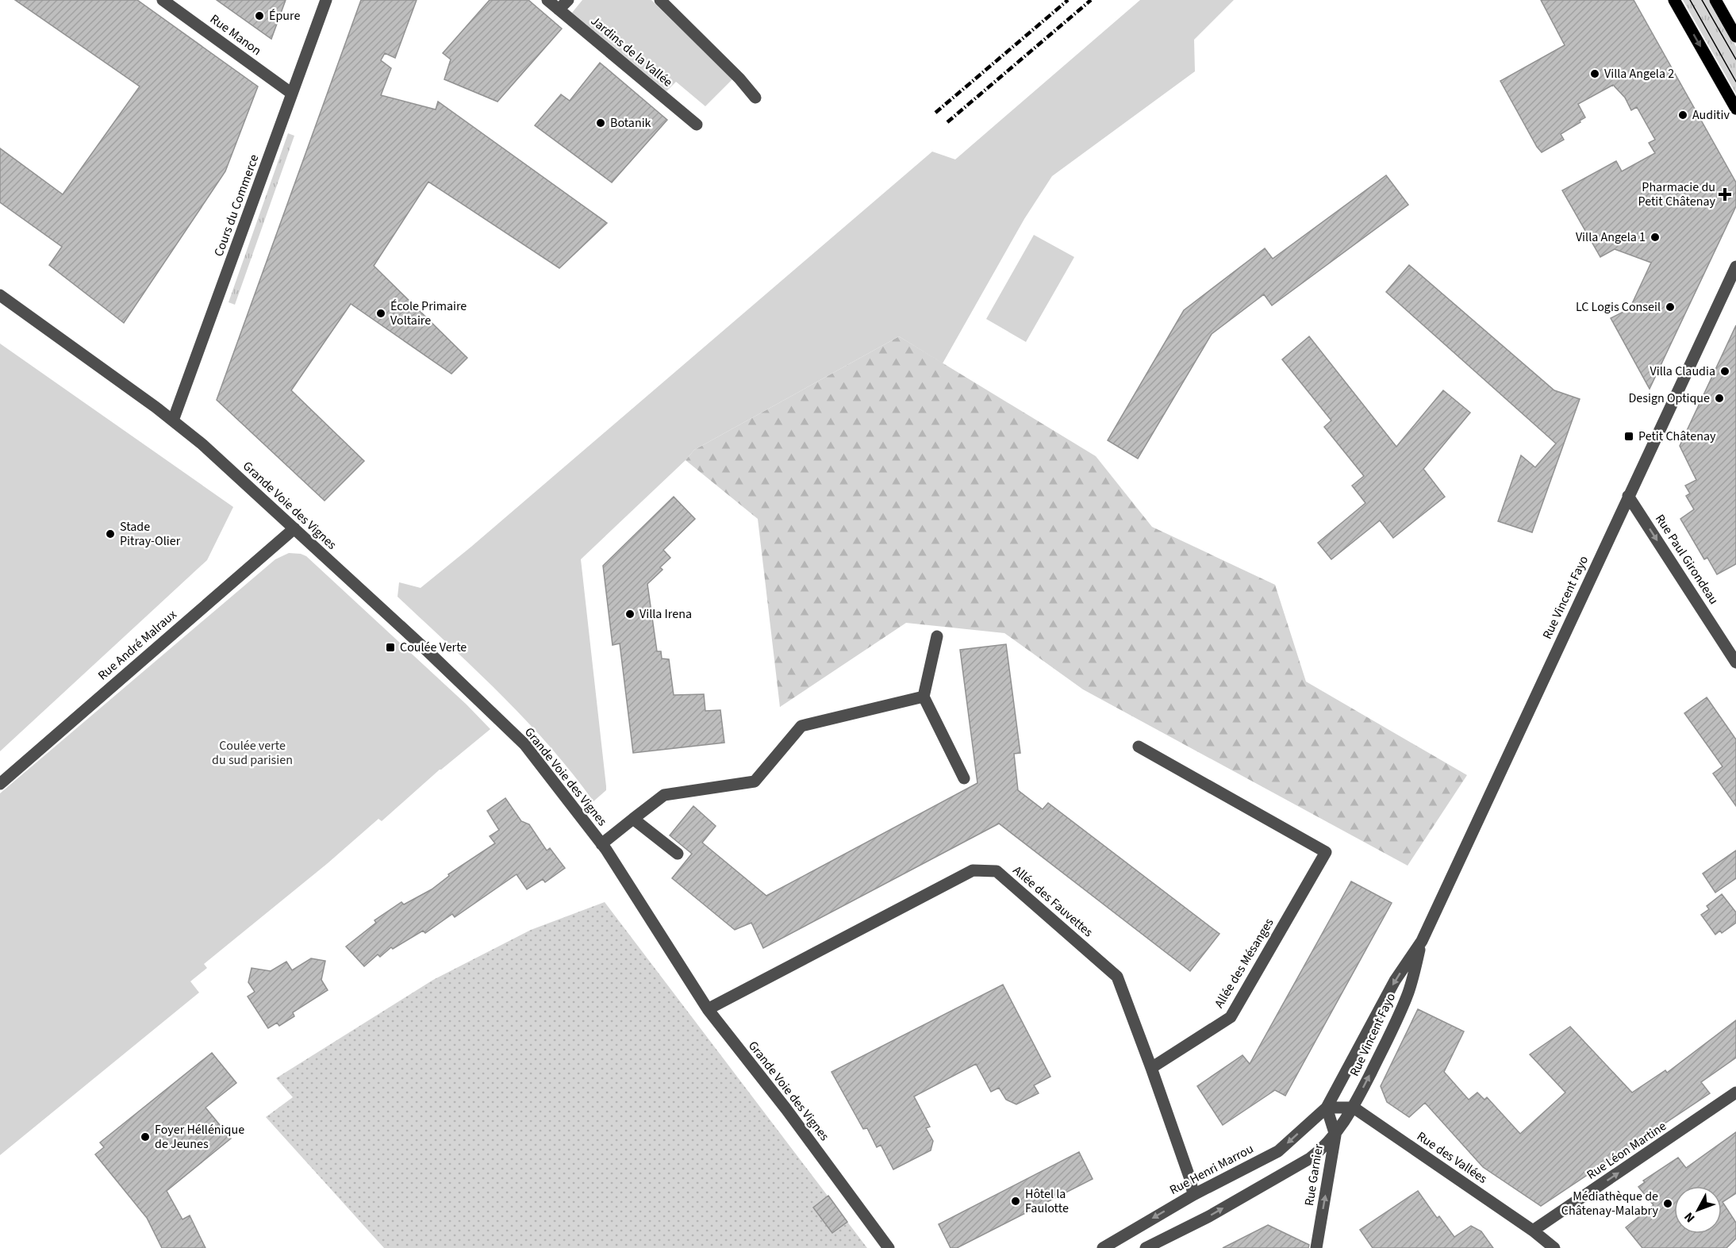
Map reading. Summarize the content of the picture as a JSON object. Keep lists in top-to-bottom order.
{
  "streets": {
    "street": [
      "Rue Manon",
      "Jardins de la Vallée",
      "Cours du Commerce",
      "Grande Voie des Vignes",
      "Rue Paul Girondeau",
      "Rue Vincent Fayo",
      "Rue André Malraux",
      "Allée des Fauvettes",
      "Allée des Mésanges",
      "Rue Léon Martine",
      "Rue des Vallées",
      "Rue Henri Marrou",
      "Rue Garnier"
    ]
  },
  "crossings": [
    ["Rue Manon", "Cours du Commerce"],
    ["Cours du Commerce", "Grande Voie des Vignes"],
    ["Grande Voie des Vignes", "Rue André Malraux"],
    ["Grande Voie des Vignes", "Allée des Fauvettes"],
    ["Rue Paul Girondeau", "Rue Vincent Fayo"],
    ["Rue Vincent Fayo", "Rue des Vallées"],
    ["Rue Vincent Fayo", "Rue Henri Marrou"],
    ["Rue Vincent Fayo", "Rue Garnier"],
    ["Allée des Fauvettes", "Allée des Mésanges"],
    ["Allée des Fauvettes", "Rue Henri Marrou"],
    ["Rue Léon Martine", "Rue des Vallées"],
    ["Rue Henri Marrou", "Rue Garnier"]
  ],
  "one_way": ["Rue Paul Girondeau", "Rue Léon Martine", "Rue Garnier"],
  "parks": ["Coulée verte du sud parisien"],
  "places": {
    "other": [
      "Épure",
      "Villa Angela 2",
      "Auditiv",
      "Botanik",
      "Villa Angela 1",
      "LC Logis Conseil",
      "École Primaire Voltaire",
      "Villa Claudia",
      "Design Optique",
      "Stade Pitray-Olier",
      "Villa Irena",
      "Foyer Héllénique de Jeunes",
      "Hôtel la Faulotte",
      "Médiathèque de Châtenay-Malabry"
    ],
    "health": ["Pharmacie du Petit Châtenay"],
    "transit": ["Petit Châtenay", "Coulée Verte"]
  },
  "north": "bottom left"
}
